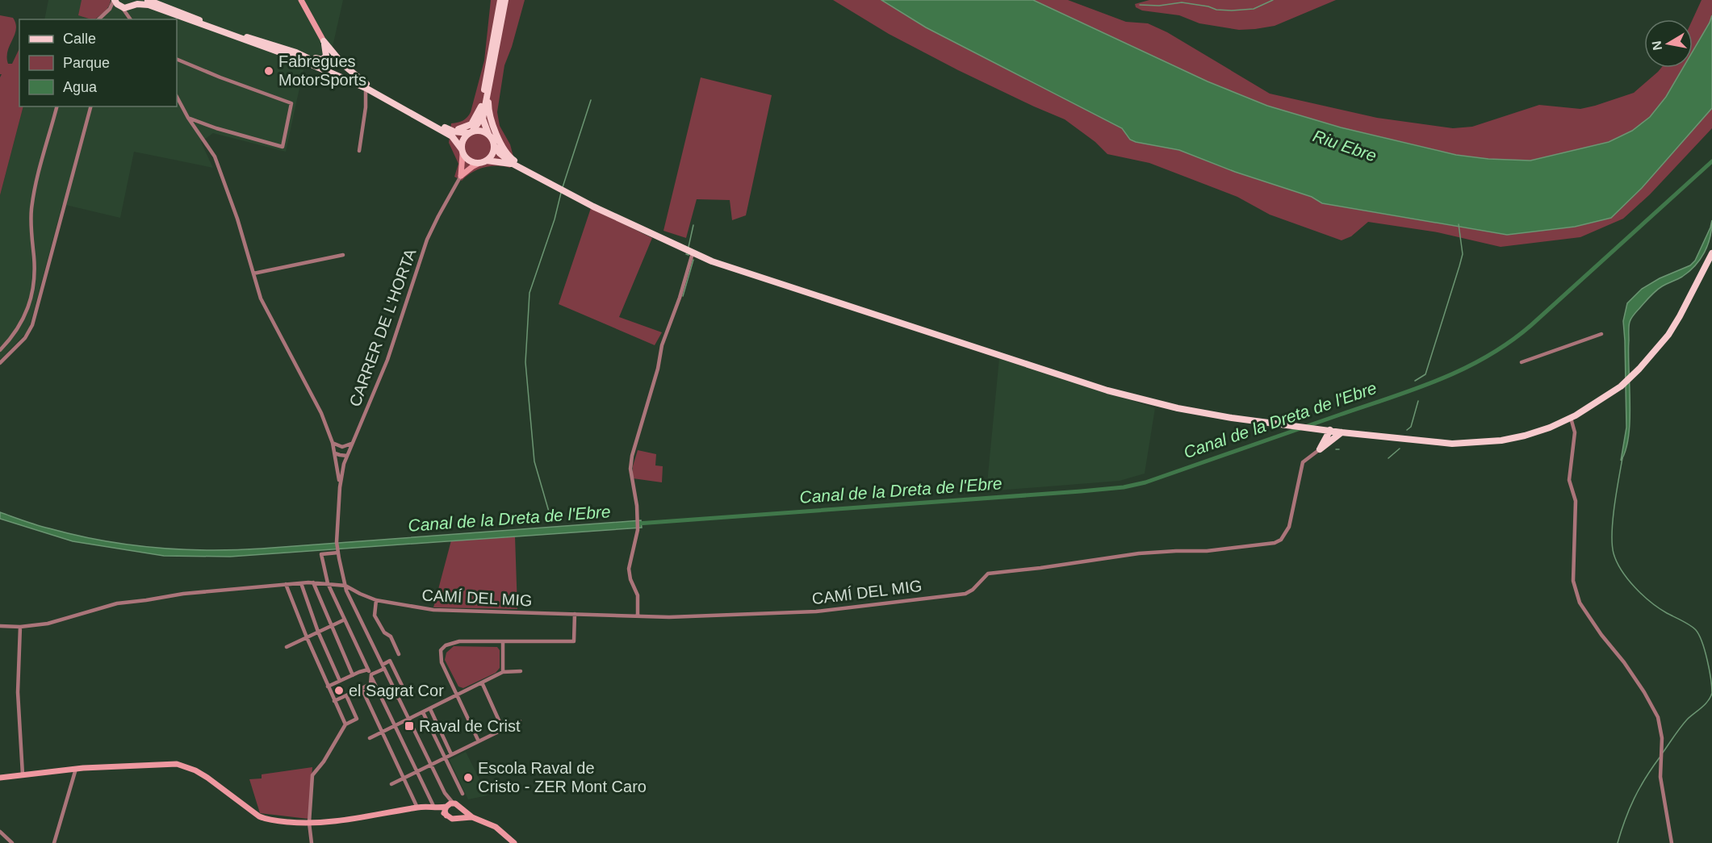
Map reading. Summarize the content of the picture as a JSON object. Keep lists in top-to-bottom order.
{
  "streets": {
    "street": ["CARRER DE L'HORTA", "CAMÍ DEL MIG"]
  },
  "crossings": [
    ["CARRER DE L'HORTA", "CAMÍ DEL MIG"]
  ],
  "water": ["Riu Ebre", "Canal de la Dreta de l'Ebre"],
  "places": {
    "other": ["Fabregues MotorSports", "el Sagrat Cor", "Escola Raval de Cristo - ZER Mont Caro"],
    "transit": ["Raval de Crist"]
  },
  "legend": ["Calle", "Parque", "Agua"],
  "north": "left"
}
